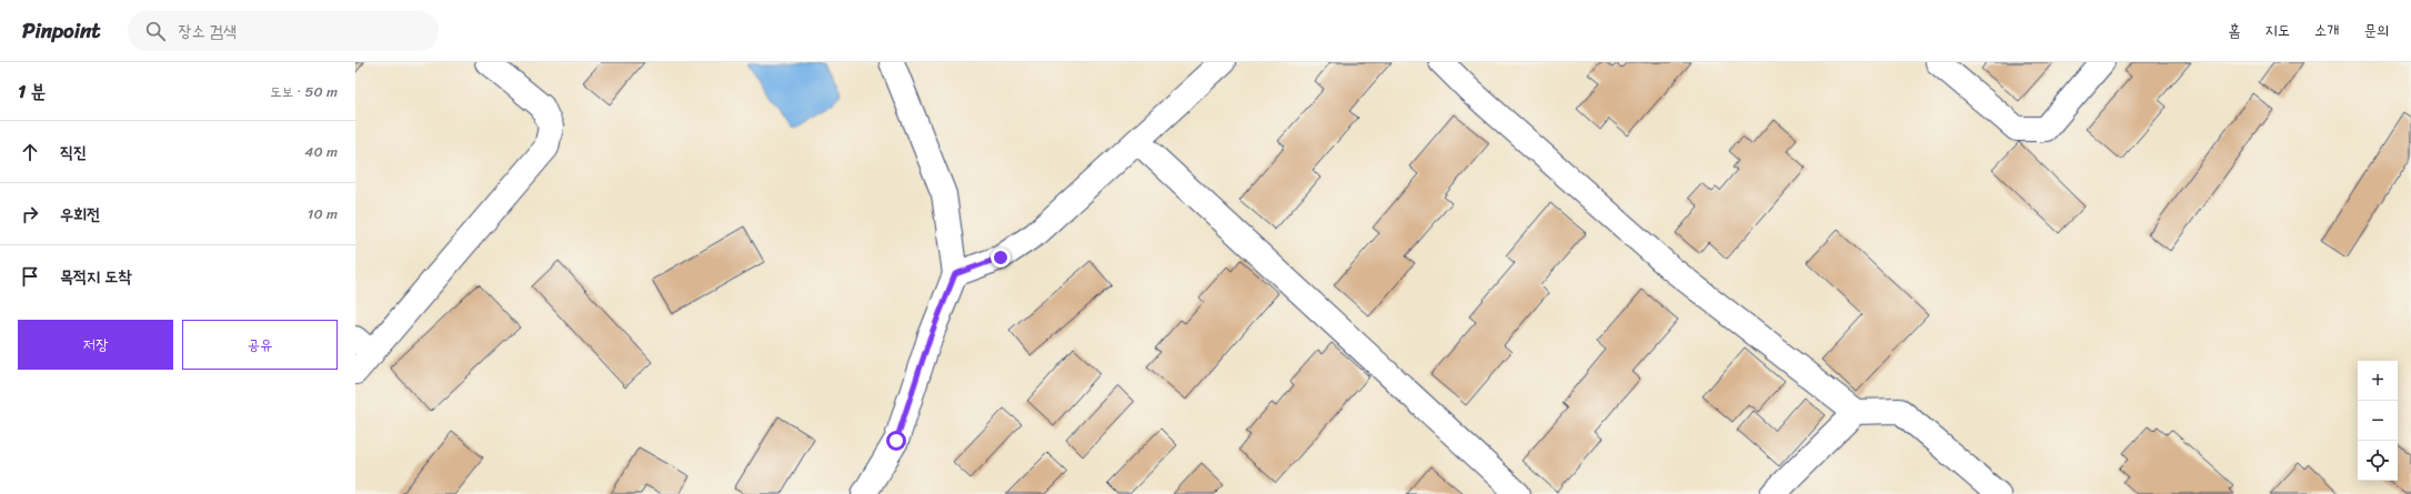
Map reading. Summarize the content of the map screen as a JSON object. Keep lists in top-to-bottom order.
{
  "page": {
    "header": "Pinpoint",
    "search": "장소 검색",
    "nav": [
      "홈",
      "지도",
      "소개",
      "문의"
    ],
    "heading": ["1 분", "도보 · 50 m"],
    "list": [
      ["직진", "40 m"],
      ["우회전", "10 m"],
      "목적지 도착"
    ],
    "buttons": ["저장", "공유"],
    "map_buttons": ["+", "−"]
  }
}
